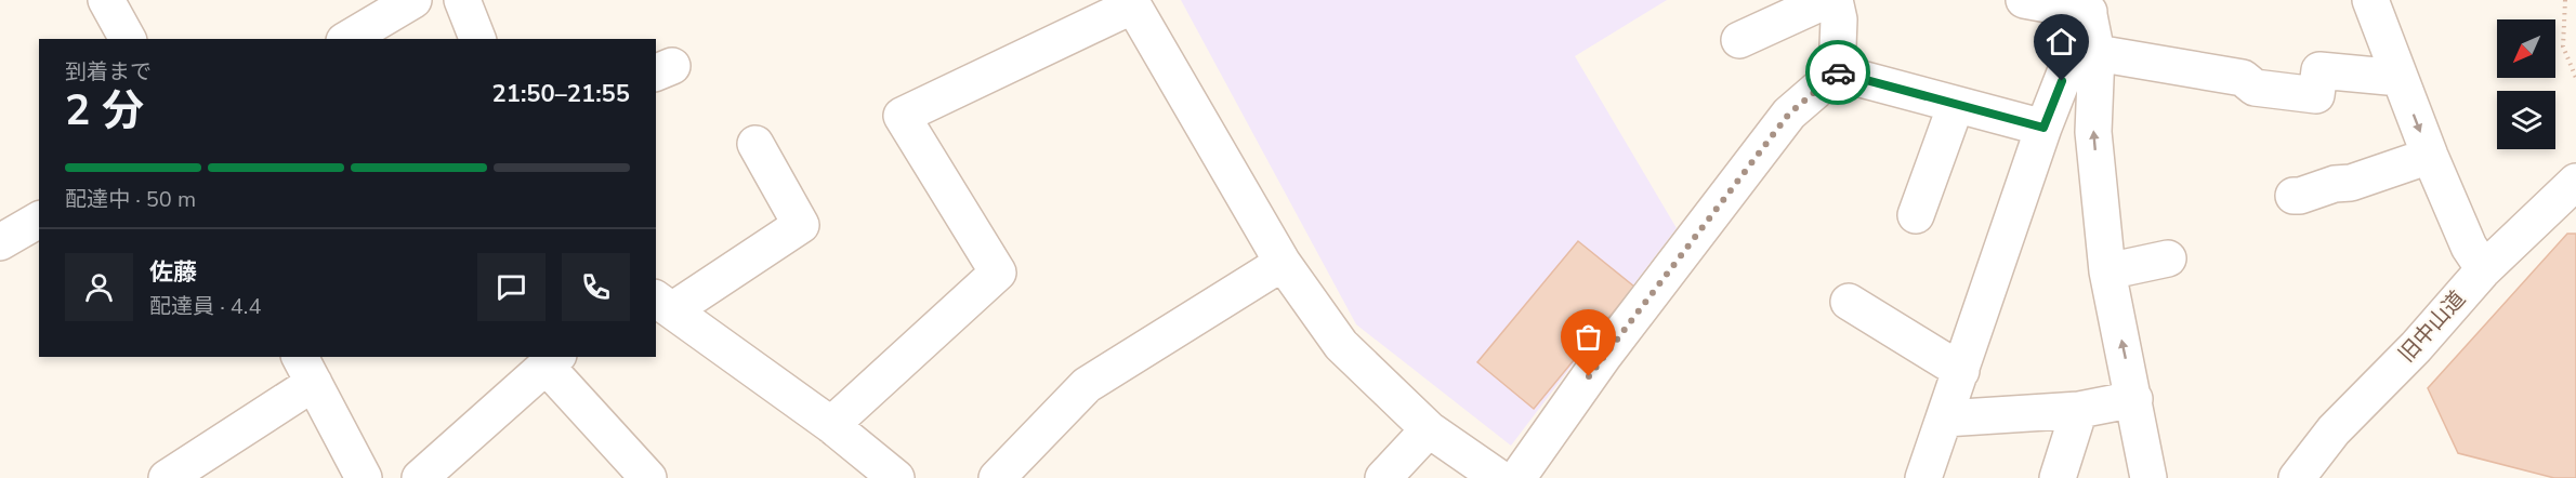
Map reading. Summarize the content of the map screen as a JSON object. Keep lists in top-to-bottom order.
{
  "streets": {
    "street": ["旧中山道"]
  },
  "north": "bottom left",
  "page": {
    "heading": ["2 分", "到着まで", "21:50–21:55"],
    "panel": ["佐藤", "配達員 · 4.4"],
    "bar": "配達中 · 50 m"
  }
}
